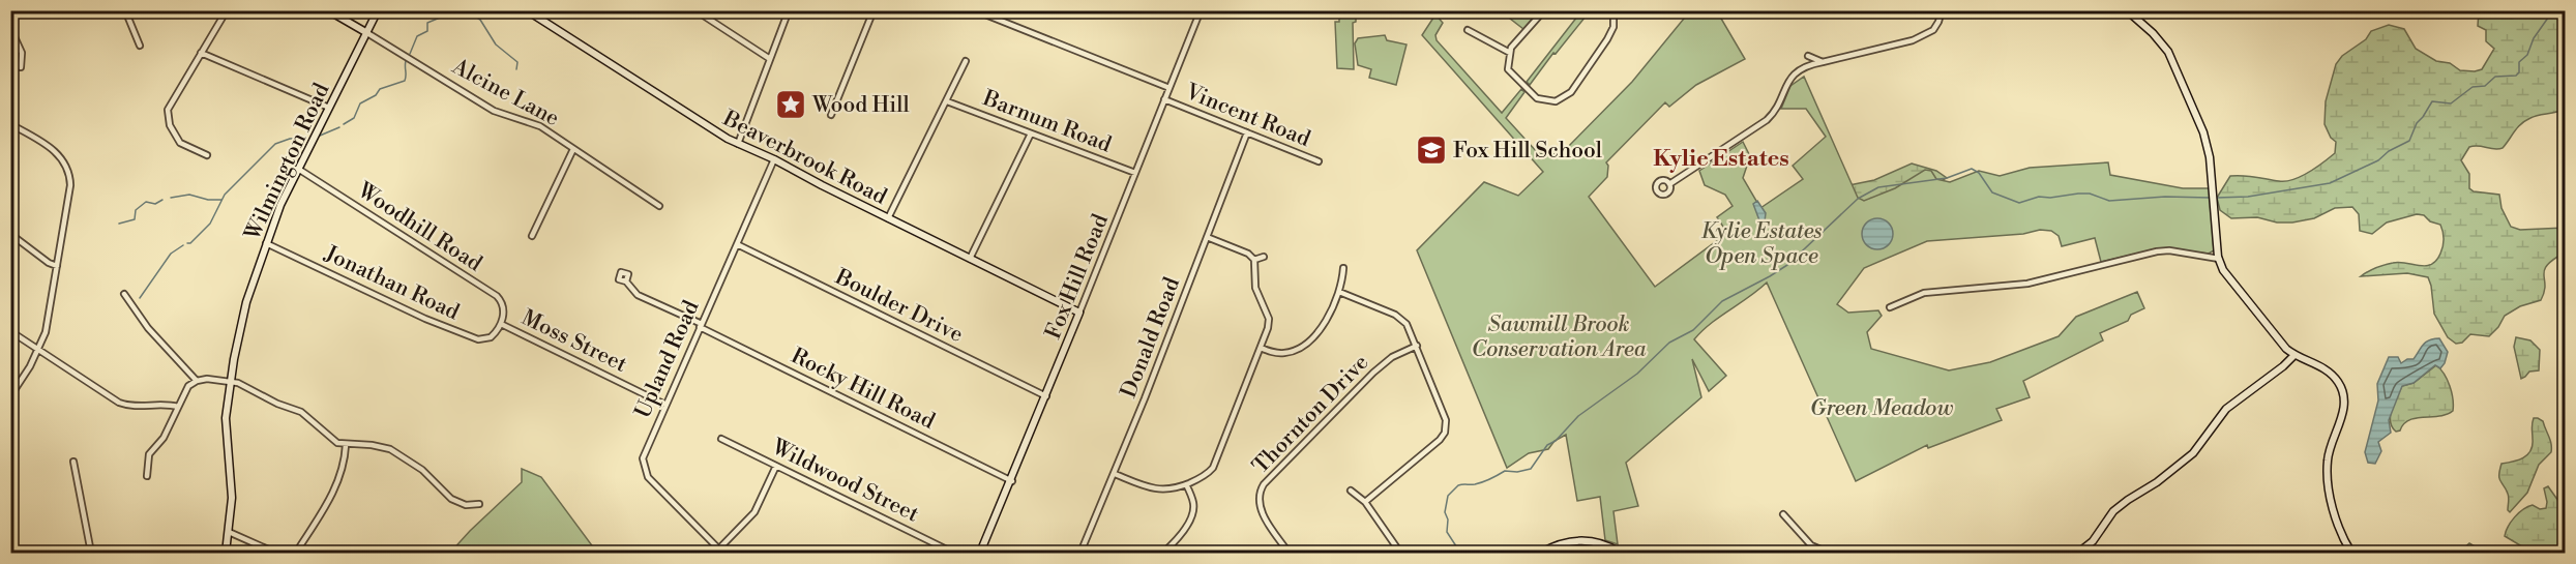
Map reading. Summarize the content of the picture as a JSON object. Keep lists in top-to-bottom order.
{
  "streets": {
    "street": [
      "Alcine Lane",
      "Vincent Road",
      "Barnum Road",
      "Beaverbrook Road",
      "Wilmington Road",
      "Woodhill Road",
      "Fox Hill Road",
      "Jonathan Road",
      "Boulder Drive",
      "Donald Road",
      "Moss Street",
      "Upland Road",
      "Rocky Hill Road",
      "Thornton Drive",
      "Wildwood Street"
    ]
  },
  "crossings": [
    ["Alcine Lane", "Wilmington Road"],
    ["Vincent Road", "Fox Hill Road"],
    ["Vincent Road", "Donald Road"],
    ["Barnum Road", "Fox Hill Road"],
    ["Beaverbrook Road", "Fox Hill Road"],
    ["Beaverbrook Road", "Upland Road"],
    ["Wilmington Road", "Woodhill Road"],
    ["Wilmington Road", "Jonathan Road"],
    ["Woodhill Road", "Jonathan Road"],
    ["Woodhill Road", "Moss Street"],
    ["Fox Hill Road", "Boulder Drive"],
    ["Fox Hill Road", "Rocky Hill Road"],
    ["Jonathan Road", "Moss Street"],
    ["Boulder Drive", "Upland Road"],
    ["Moss Street", "Upland Road"],
    ["Upland Road", "Rocky Hill Road"]
  ],
  "districts": ["Kylie Estates"],
  "parks": ["Kylie Estates Open Space", "Sawmill Brook Conservation Area", "Green Meadow"],
  "places": {
    "place": ["Wood Hill"],
    "school or university": ["Fox Hill School"]
  }
}
